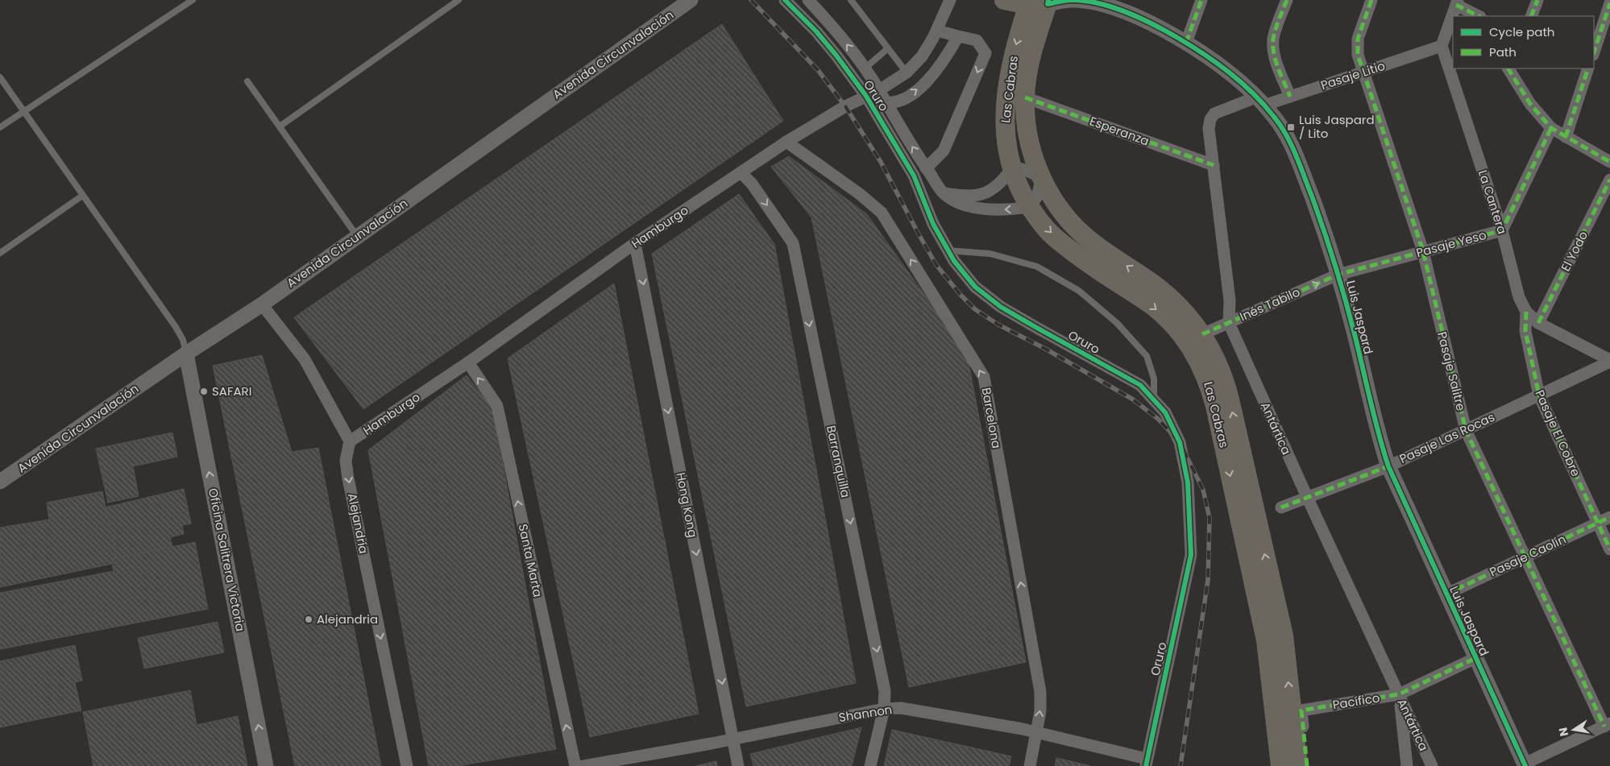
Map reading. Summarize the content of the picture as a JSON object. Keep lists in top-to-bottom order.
{
  "streets": {
    "main road": ["Las Cabras", "Luis Jaspard"],
    "street": [
      "Avenida Circunvalación",
      "Pasaje Litio",
      "Oruro",
      "Esperanza",
      "La Cantera",
      "Hamburgo",
      "Pasaje Yeso",
      "El Yodo",
      "Inés Tabilo",
      "Pasaje Salitre",
      "Barcelona",
      "Antártica",
      "Pasaje El Cobre",
      "Pasaje Las Rocas",
      "Barranquilla",
      "Hong Kong",
      "Alejandría",
      "Pasaje Caolín",
      "Oficina Salitrera Victoria",
      "Santa Marta",
      "Pacífico",
      "Shannon"
    ]
  },
  "crossings": [
    ["Avenida Circunvalación", "Oficina Salitrera Victoria"],
    ["Pasaje Litio", "La Cantera"],
    ["Pasaje Litio", "Luis Jaspard"],
    ["Pasaje Litio", "Pasaje Salitre"],
    ["Pasaje Litio", "Antártica"],
    ["Las Cabras", "Esperanza"],
    ["Las Cabras", "Inés Tabilo"],
    ["Las Cabras", "Luis Jaspard"],
    ["Oruro", "Hamburgo"],
    ["Oruro", "Shannon"],
    ["Esperanza", "Antártica"],
    ["La Cantera", "Pasaje Yeso"],
    ["La Cantera", "El Yodo"],
    ["La Cantera", "Pasaje El Cobre"],
    ["La Cantera", "Pasaje Las Rocas"],
    ["Hamburgo", "Barcelona"],
    ["Hamburgo", "Barranquilla"],
    ["Hamburgo", "Hong Kong"],
    ["Hamburgo", "Alejandría"],
    ["Hamburgo", "Santa Marta"],
    ["Pasaje Yeso", "Inés Tabilo"],
    ["Pasaje Yeso", "Luis Jaspard"],
    ["Pasaje Yeso", "Pasaje Salitre"],
    ["Inés Tabilo", "Luis Jaspard"],
    ["Inés Tabilo", "Antártica"],
    ["Luis Jaspard", "Antártica"],
    ["Luis Jaspard", "Pasaje Las Rocas"],
    ["Luis Jaspard", "Pasaje Caolín"],
    ["Luis Jaspard", "Pacífico"],
    ["Pasaje Salitre", "Pasaje Las Rocas"],
    ["Pasaje Salitre", "Pasaje Caolín"],
    ["Barcelona", "Shannon"],
    ["Antártica", "Pasaje Las Rocas"],
    ["Antártica", "Pacífico"],
    ["Pasaje El Cobre", "Pasaje Las Rocas"],
    ["Pasaje El Cobre", "Pasaje Caolín"],
    ["Barranquilla", "Shannon"],
    ["Hong Kong", "Shannon"]
  ],
  "one_way": [
    "Inés Tabilo",
    "Barcelona",
    "Barranquilla",
    "Hong Kong",
    "Alejandría",
    "Oficina Salitrera Victoria",
    "Santa Marta"
  ],
  "places": {
    "transit": ["Luis Jaspard / Lito"],
    "other": ["SAFARI", "Alejandria"]
  },
  "legend": ["Cycle path", "Path"],
  "north": "left"
}
